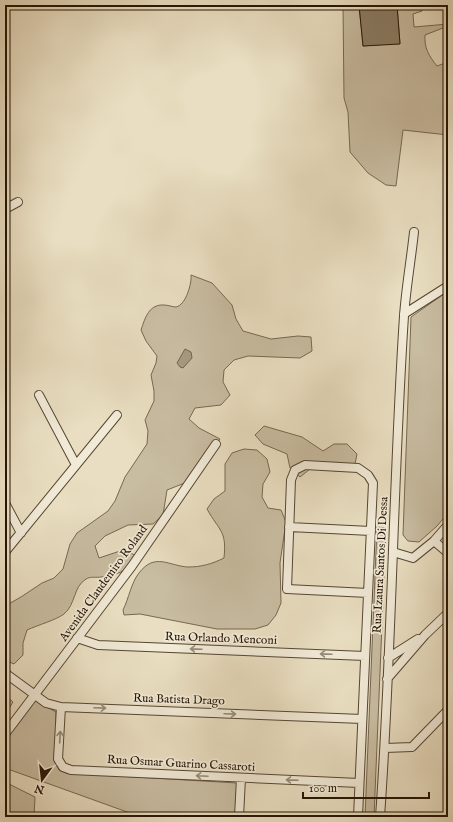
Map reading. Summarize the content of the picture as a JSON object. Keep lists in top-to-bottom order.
{
  "streets": {
    "street": [
      "Rua Izaura Santos Di Dessa",
      "Avenida Claudemiro Roland",
      "Rua Orlando Menconi",
      "Rua Batista Drago",
      "Rua Osmar Guarino Cassaroti"
    ]
  },
  "crossings": [
    ["Rua Izaura Santos Di Dessa", "Rua Orlando Menconi"],
    ["Rua Izaura Santos Di Dessa", "Rua Batista Drago"],
    ["Rua Izaura Santos Di Dessa", "Rua Osmar Guarino Cassaroti"],
    ["Avenida Claudemiro Roland", "Rua Orlando Menconi"],
    ["Avenida Claudemiro Roland", "Rua Batista Drago"],
    ["Rua Batista Drago", "Rua Osmar Guarino Cassaroti"]
  ],
  "one_way": ["Rua Orlando Menconi", "Rua Batista Drago", "Rua Osmar Guarino Cassaroti"],
  "scale_bar": "100 m",
  "north": "bottom"
}
